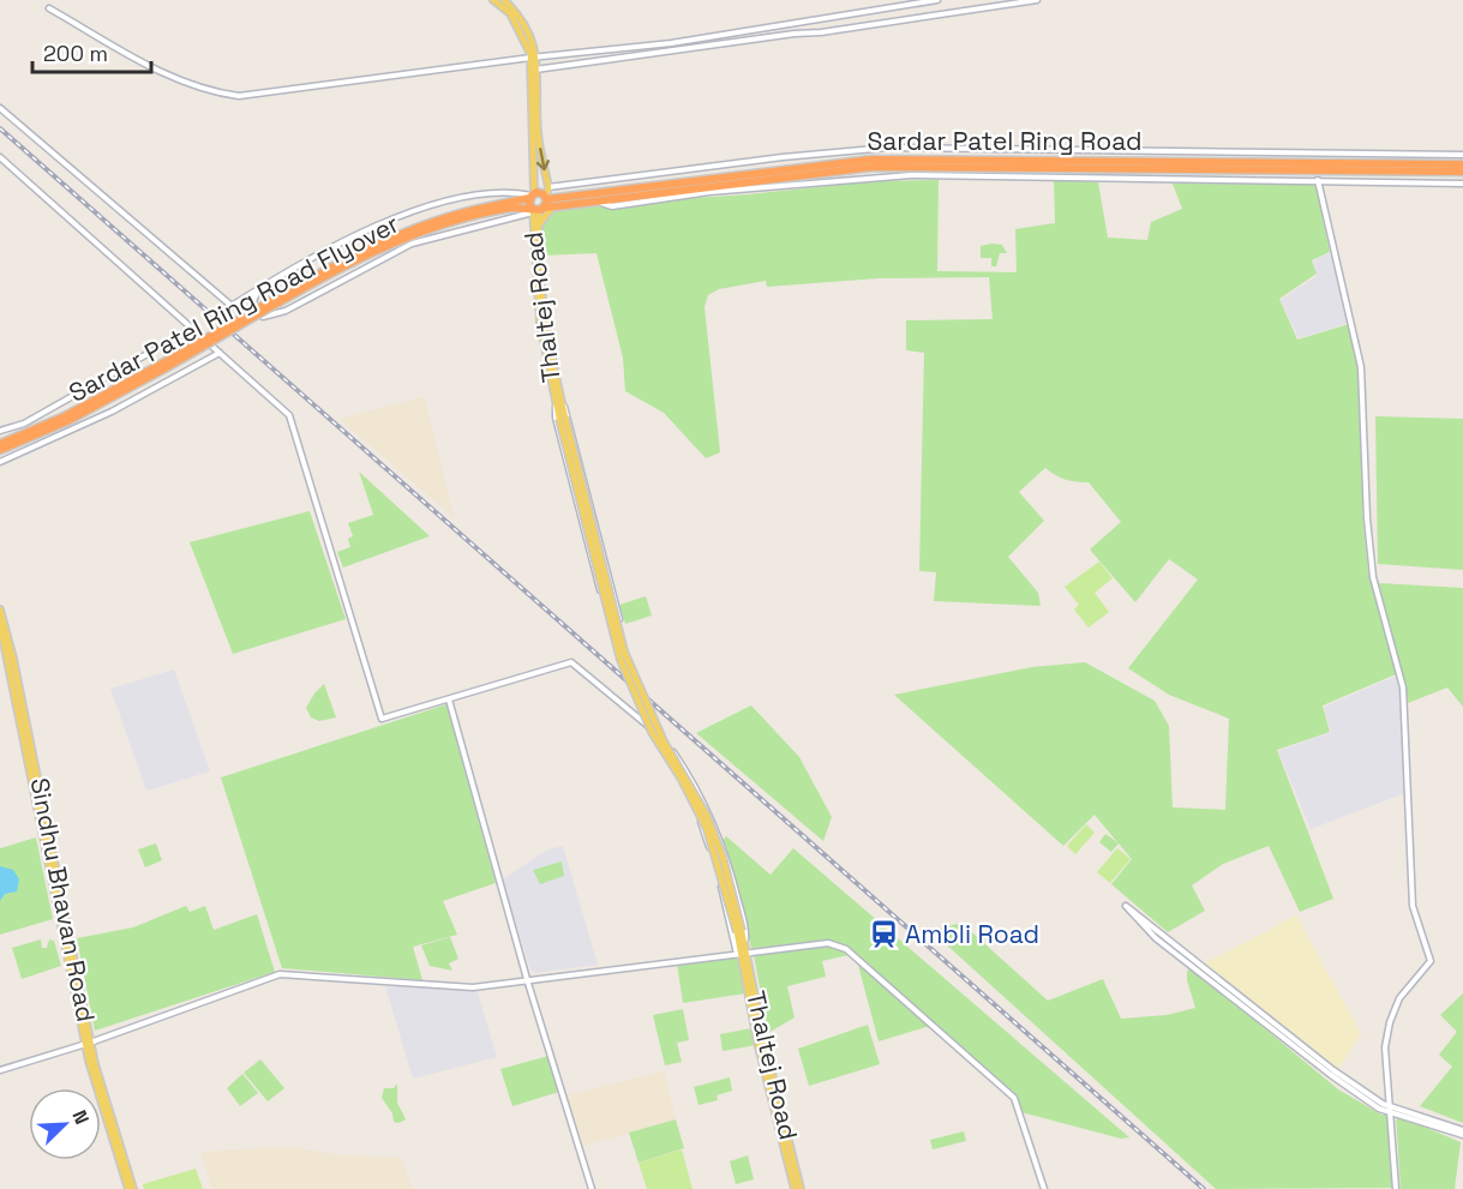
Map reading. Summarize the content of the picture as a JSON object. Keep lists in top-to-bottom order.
{
  "streets": {
    "highway": ["Sardar Patel Ring Road", "Sardar Patel Ring Road Flyover"],
    "main road": ["Thaltej Road", "Sindhu Bhavan Road"]
  },
  "crossings": [
    ["Sardar Patel Ring Road", "Thaltej Road"],
    ["Sardar Patel Ring Road", "Sardar Patel Ring Road Flyover"],
    ["Thaltej Road", "Sardar Patel Ring Road Flyover"]
  ],
  "places": {
    "station": ["Ambli Road"]
  },
  "scale_bar": "200 m",
  "north": "top right"
}
